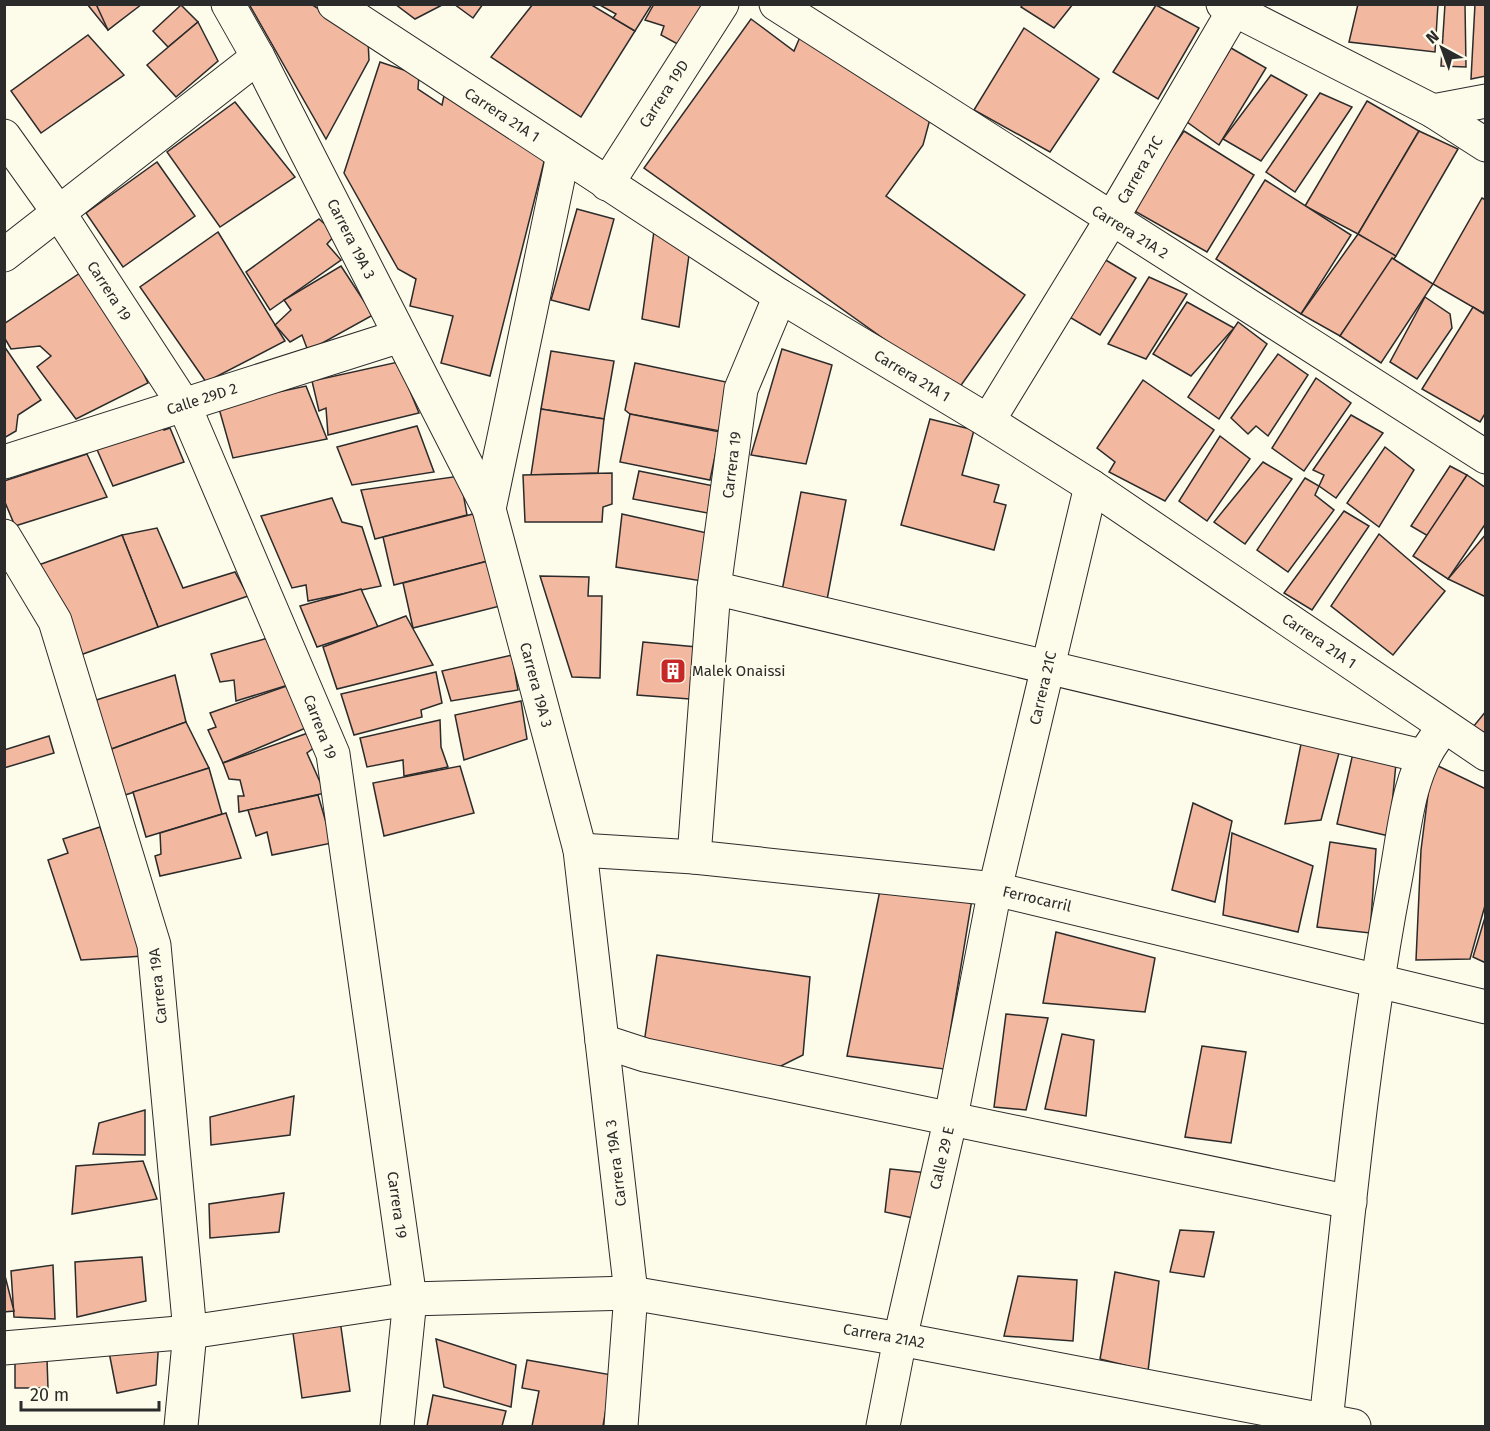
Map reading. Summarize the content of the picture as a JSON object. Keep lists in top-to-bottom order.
{
  "streets": {
    "street": [
      "Carrera 19D",
      "Carrera 21A 1",
      "Carrera 21C",
      "Carrera 21A 2",
      "Carrera 19A 3",
      "Carrera 19",
      "Calle 29D 2",
      "Ferrocarril",
      "Carrera 19A",
      "Calle 29 E",
      "Carrera 21A2"
    ]
  },
  "crossings": [
    ["Carrera 19D", "Carrera 21A 1"],
    ["Carrera 21A 1", "Carrera 21C"],
    ["Carrera 21A 1", "Carrera 19"],
    ["Carrera 21C", "Carrera 21A 2"],
    ["Carrera 21C", "Ferrocarril"],
    ["Carrera 21C", "Calle 29 E"],
    ["Carrera 19A 3", "Calle 29D 2"],
    ["Carrera 19A 3", "Ferrocarril"],
    ["Carrera 19A 3", "Carrera 21A2"],
    ["Carrera 19", "Calle 29D 2"],
    ["Carrera 19", "Ferrocarril"],
    ["Carrera 19", "Carrera 21A2"],
    ["Ferrocarril", "Calle 29 E"],
    ["Carrera 19A", "Carrera 21A2"],
    ["Calle 29 E", "Carrera 21A2"]
  ],
  "places": {
    "building": ["Malek Onaissi"]
  },
  "scale_bar": "20 m",
  "north": "top left"
}
